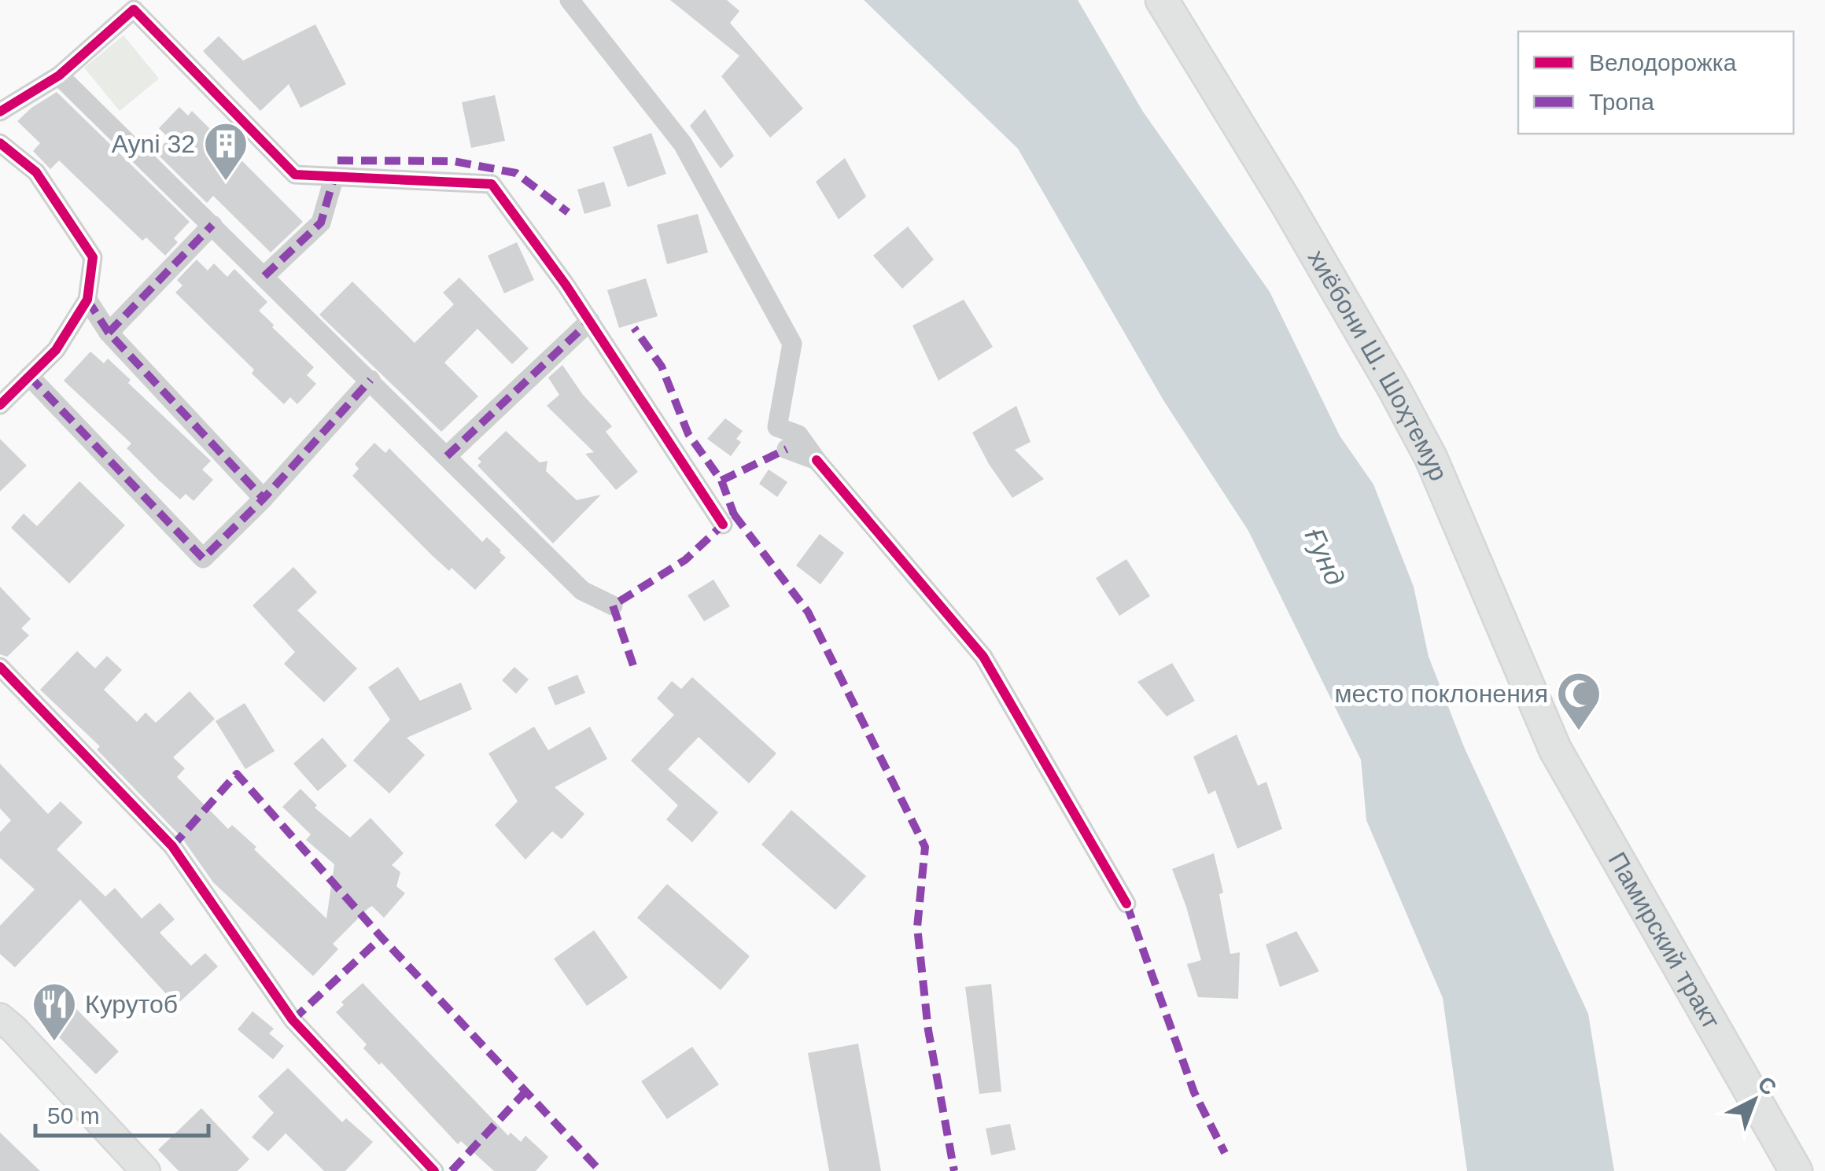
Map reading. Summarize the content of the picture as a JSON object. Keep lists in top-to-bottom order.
{
  "streets": {
    "main road": ["хиёбони Ш. Шоҳтемур", "Памирский тракт"]
  },
  "crossings": [
    ["хиёбони Ш. Шоҳтемур", "Памирский тракт"]
  ],
  "water": ["Ғунд"],
  "places": {
    "building": ["Ayni 32"],
    "mosque": ["место поклонения"],
    "restaurant": ["Курутоб"]
  },
  "legend": ["Велодорожка", "Тропа"],
  "scale_bar": "50 m",
  "north": "top right"
}
